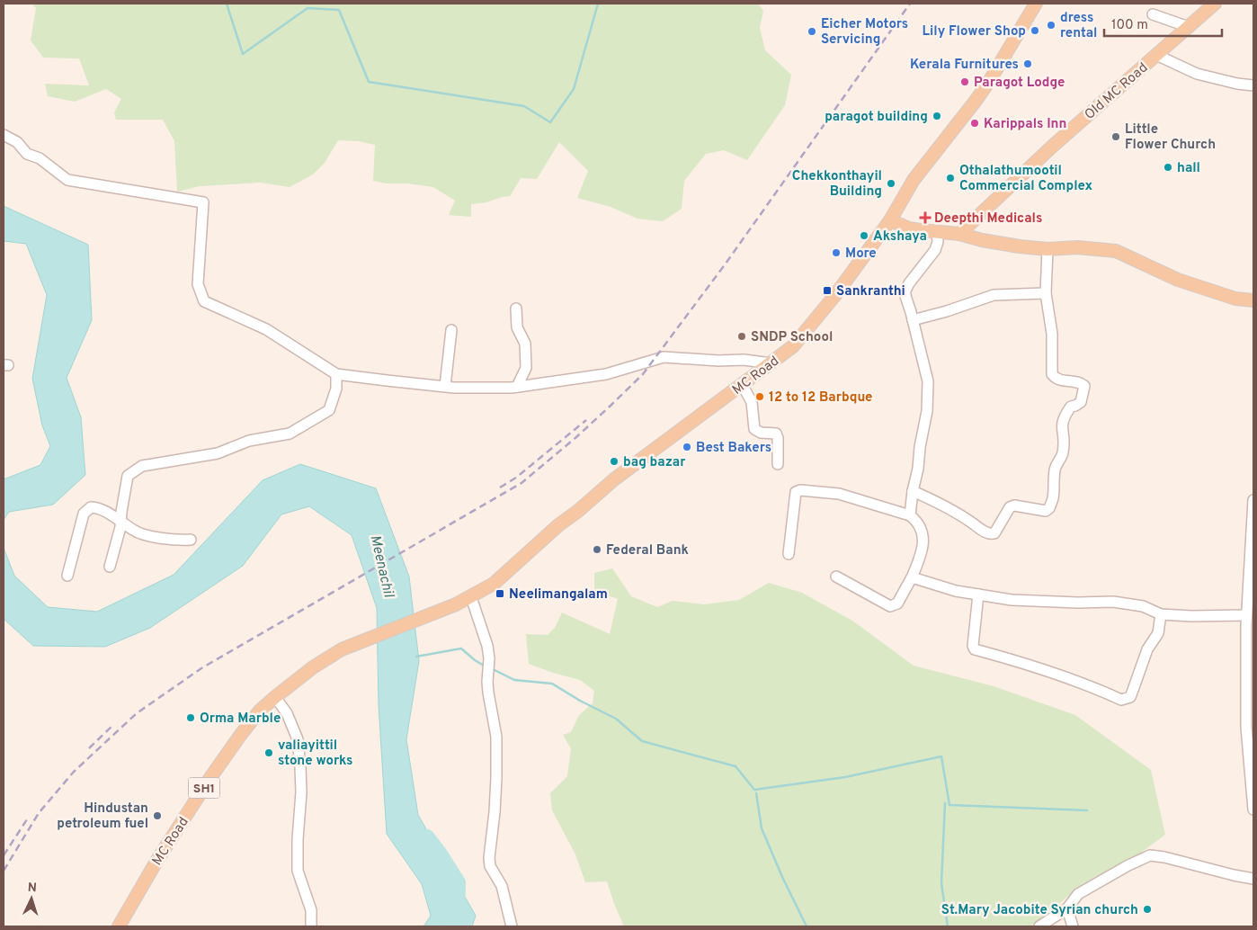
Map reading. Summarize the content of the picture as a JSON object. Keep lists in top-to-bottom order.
{
  "streets": {
    "main road": ["Old MC Road", "MC Road", "SH1"]
  },
  "water": ["Meenachil"],
  "places": {
    "other": [
      "dress rental",
      "Lily Flower Shop",
      "Eicher Motors Servicing",
      "Kerala Furnitures",
      "Paragot Lodge",
      "paragot building",
      "Karippals Inn",
      "Little Flower Church",
      "hall",
      "Othalathumootil Commercial Complex",
      "Chekkonthayil Building",
      "Akshaya",
      "More",
      "SNDP School",
      "12 to 12 Barbque",
      "Best Bakers",
      "bag bazar",
      "Federal Bank",
      "Orma Marble",
      "valiayittil stone works",
      "Hindustan petroleum fuel",
      "St.Mary Jacobite Syrian church"
    ],
    "health": ["Deepthi Medicals"],
    "transit": ["Sankranthi", "Neelimangalam"]
  },
  "scale_bar": "100 m",
  "north": "top"
}
